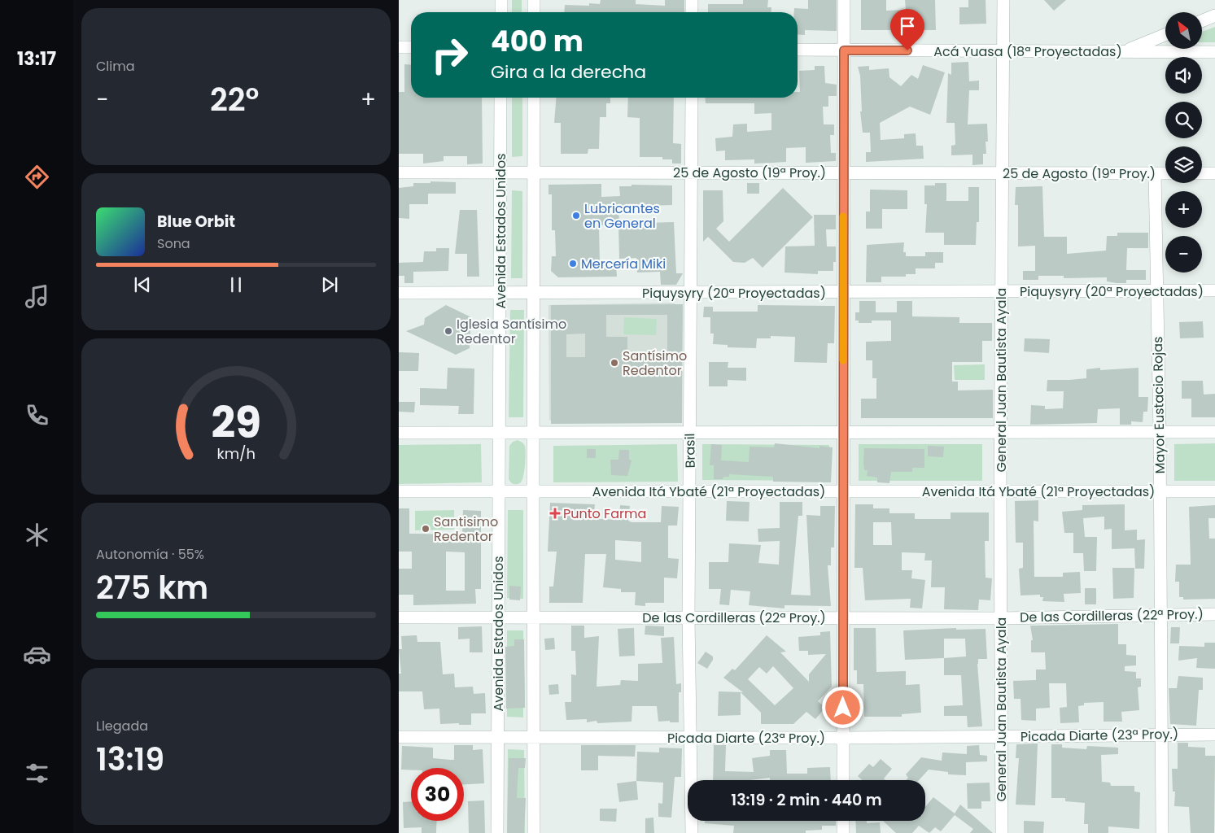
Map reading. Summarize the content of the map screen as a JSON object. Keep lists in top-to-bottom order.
{
  "streets": {
    "street": [
      "Acá Yuasa (18ª Proyectadas)",
      "25 de Agosto (19ª Proy.)",
      "Avenida Estados Unidos",
      "Piquysyry (20ª Proyectadas)",
      "General Juan Bautista Ayala",
      "Mayor Eustacio Rojas",
      "Brasil",
      "Avenida Itá Ybaté (21ª Proyectadas)",
      "De las Cordilleras (22ª Proy.)",
      "Picada Diarte (23ª Proy.)"
    ]
  },
  "crossings": [
    ["Acá Yuasa (18ª Proyectadas)", "General Juan Bautista Ayala"],
    ["25 de Agosto (19ª Proy.)", "Avenida Estados Unidos"],
    ["25 de Agosto (19ª Proy.)", "General Juan Bautista Ayala"],
    ["25 de Agosto (19ª Proy.)", "Mayor Eustacio Rojas"],
    ["25 de Agosto (19ª Proy.)", "Brasil"],
    ["Avenida Estados Unidos", "Piquysyry (20ª Proyectadas)"],
    ["Avenida Estados Unidos", "Avenida Itá Ybaté (21ª Proyectadas)"],
    ["Avenida Estados Unidos", "De las Cordilleras (22ª Proy.)"],
    ["Avenida Estados Unidos", "Picada Diarte (23ª Proy.)"],
    ["Piquysyry (20ª Proyectadas)", "General Juan Bautista Ayala"],
    ["Piquysyry (20ª Proyectadas)", "Mayor Eustacio Rojas"],
    ["Piquysyry (20ª Proyectadas)", "Brasil"],
    ["General Juan Bautista Ayala", "Avenida Itá Ybaté (21ª Proyectadas)"],
    ["General Juan Bautista Ayala", "De las Cordilleras (22ª Proy.)"],
    ["General Juan Bautista Ayala", "Picada Diarte (23ª Proy.)"],
    ["Mayor Eustacio Rojas", "Avenida Itá Ybaté (21ª Proyectadas)"],
    ["Mayor Eustacio Rojas", "De las Cordilleras (22ª Proy.)"],
    ["Mayor Eustacio Rojas", "Picada Diarte (23ª Proy.)"],
    ["Brasil", "Avenida Itá Ybaté (21ª Proyectadas)"],
    ["Brasil", "De las Cordilleras (22ª Proy.)"],
    ["Brasil", "Picada Diarte (23ª Proy.)"]
  ],
  "places": {
    "other": [
      "Lubricantes en General",
      "Mercería Miki",
      "Iglesia Santísimo Redentor",
      "Santísimo Redentor",
      "Santisimo Redentor"
    ],
    "health": ["Punto Farma"]
  },
  "north": "top left",
  "page": {
    "tabs": "13:17",
    "tile": [
      "Clima",
      ["Autonomía · 55%", "275 km"],
      ["Llegada", "13:19"]
    ],
    "map_buttons": ["+", "−"],
    "turn": ["400 m", "Gira a la derecha"],
    "heat": ["−", "22°", "+"],
    "song": ["Blue Orbit", "Sona"],
    "limit": "30",
    "trip": "13:19 · 2 min · 440 m",
    "gauge": ["29", "km/h"]
  }
}
